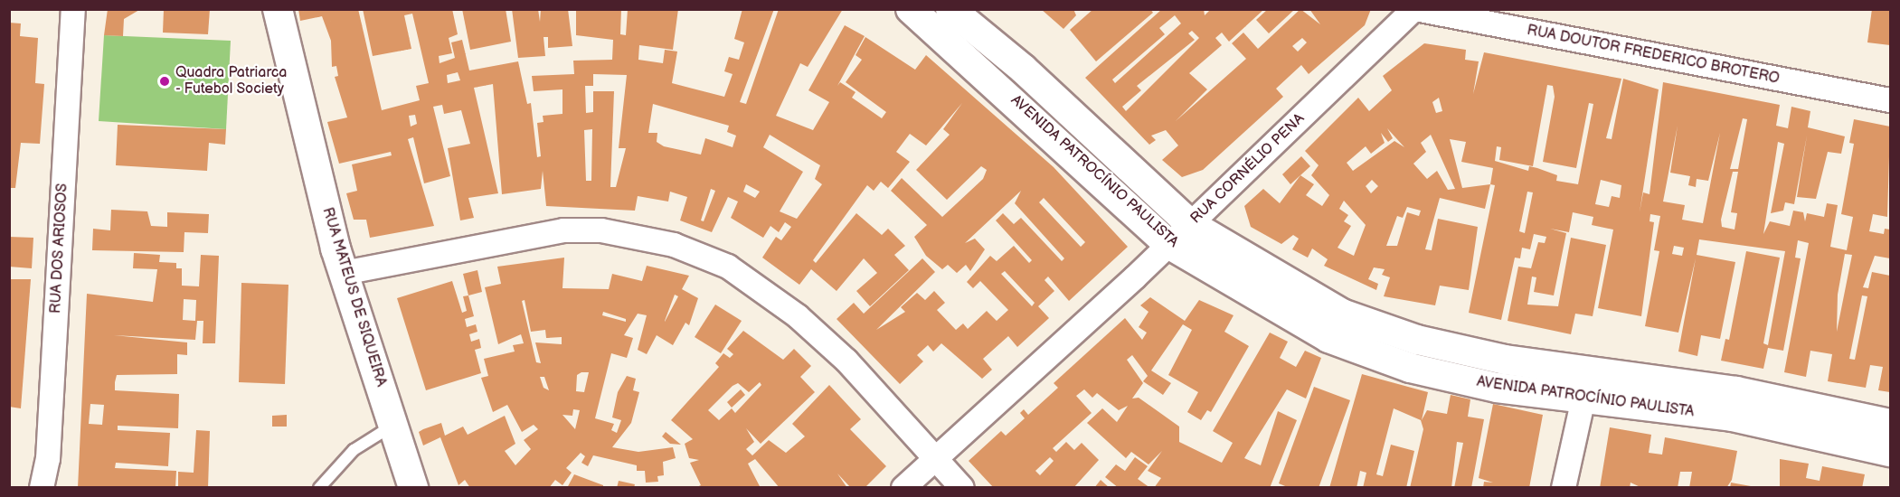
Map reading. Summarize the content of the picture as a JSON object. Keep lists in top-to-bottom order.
{
  "streets": {
    "street": [
      "RUA DOUTOR FREDERICO BROTERO",
      "RUA CORNÉLIO PENA",
      "AVENIDA PATROCÍNIO PAULISTA",
      "RUA DOS ARIOSOS",
      "RUA MATEUS DE SIQUEIRA"
    ]
  },
  "crossings": [
    ["RUA DOUTOR FREDERICO BROTERO", "RUA CORNÉLIO PENA"],
    ["RUA CORNÉLIO PENA", "AVENIDA PATROCÍNIO PAULISTA"]
  ],
  "places": ["Quadra Patriarca - Futebol Society"]
}
